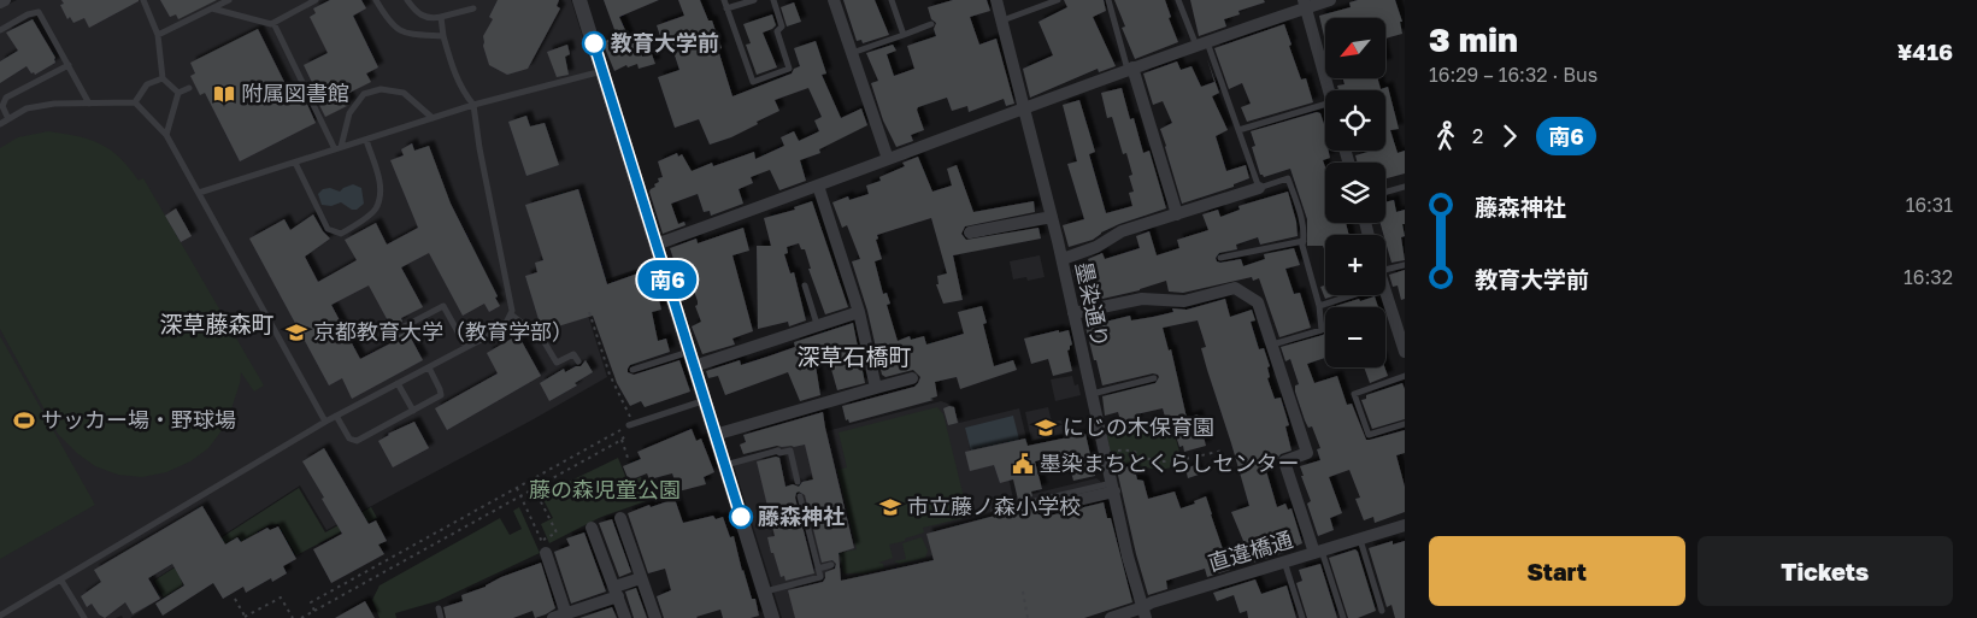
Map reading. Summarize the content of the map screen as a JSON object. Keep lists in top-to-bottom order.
{
  "streets": {
    "street": ["墨染通り", "直違橋通"]
  },
  "crossings": [
    ["墨染通り", "直違橋通"]
  ],
  "districts": ["深草藤森町", "深草石橋町"],
  "parks": ["藤の森児童公園"],
  "places": {
    "other": ["教育大学前", "藤森神社"],
    "library": ["附属図書館"],
    "school or university": ["京都教育大学（教育学部）", "にじの木保育園", "市立藤ノ森小学校"],
    "sports": ["サッカー場・野球場"],
    "public building": ["墨染まちとくらしセンター"]
  },
  "lines": ["bus line 南6"],
  "north": "bottom left",
  "page": {
    "on_map": "南6",
    "heading": ["3 min", "16:29 – 16:32 · Bus", "¥416"],
    "map_buttons": ["+", "−"],
    "legs": ["2", "南6"],
    "list": [
      {
        "name": "藤森神社",
        "value": "16:31"
      },
      {
        "name": "教育大学前",
        "value": "16:32"
      }
    ],
    "buttons": ["Start", "Tickets"]
  }
}
